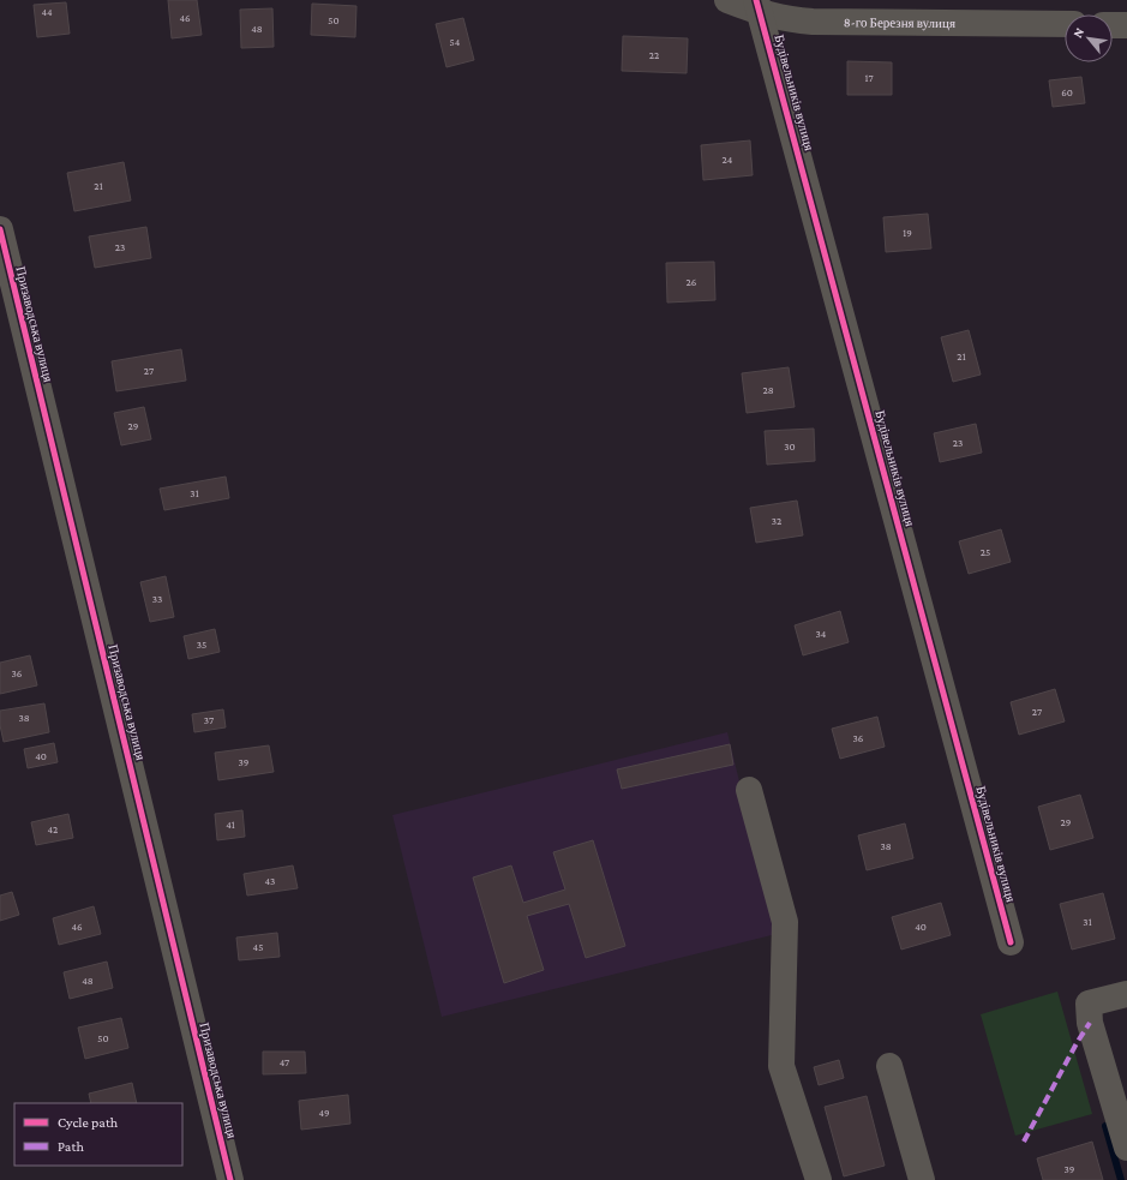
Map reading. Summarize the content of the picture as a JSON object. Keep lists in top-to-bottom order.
{
  "streets": {
    "street": ["8-го Березня вулиця", "Будівельників вулиця", "Призаводська вулиця"]
  },
  "crossings": [
    ["8-го Березня вулиця", "Будівельників вулиця"]
  ],
  "house_numbers": [
    "44",
    "46",
    "50",
    "48",
    "54",
    "22",
    "17",
    "60",
    "24",
    "21",
    "19",
    "23",
    "26",
    "21",
    "27",
    "28",
    "29",
    "23",
    "30",
    "31",
    "32",
    "25",
    "33",
    "34",
    "35",
    "36",
    "27",
    "38",
    "37",
    "36",
    "40",
    "39",
    "29",
    "41",
    "42",
    "38",
    "43",
    "31",
    "46",
    "40",
    "45",
    "48",
    "50",
    "47",
    "49",
    "39"
  ],
  "legend": ["Cycle path", "Path"],
  "north": "top left"
}
